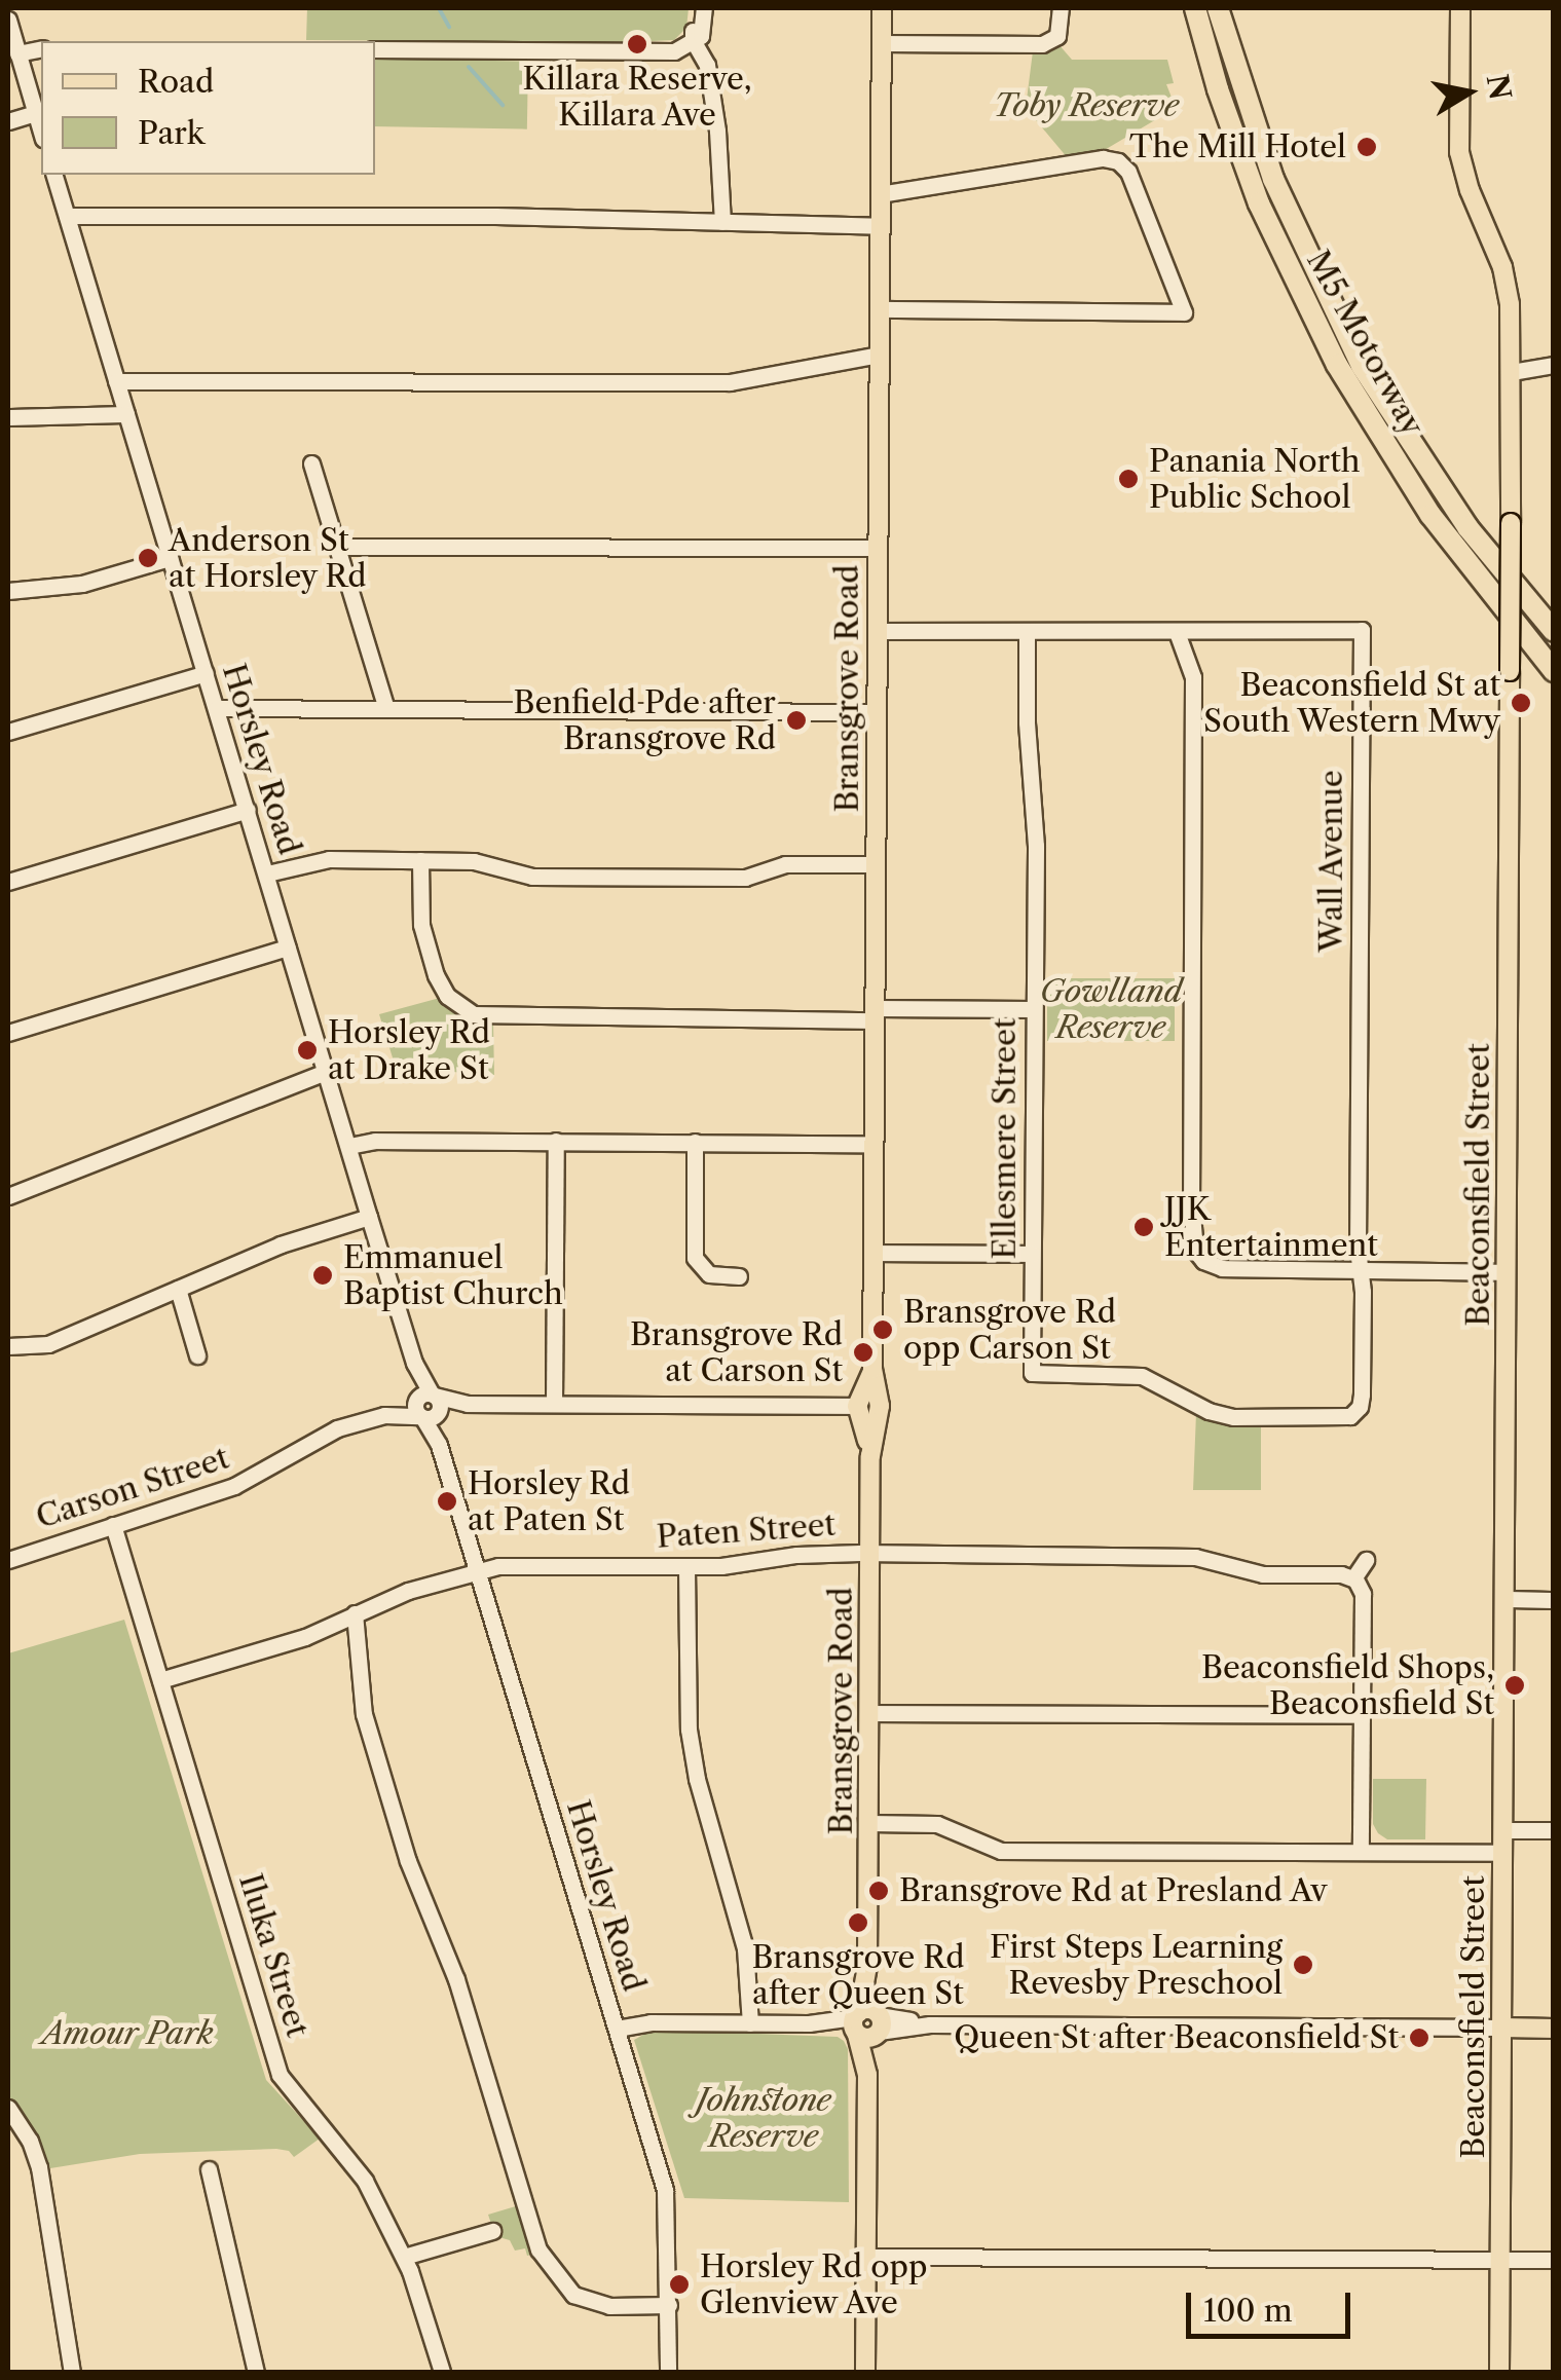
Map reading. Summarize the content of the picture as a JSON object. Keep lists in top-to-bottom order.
{
  "streets": {
    "highway": ["M5 Motorway"],
    "main road": ["Bransgrove Road", "Beaconsfield Street"],
    "street": [
      "Horsley Road",
      "Wall Avenue",
      "Ellesmere Street",
      "Carson Street",
      "Paten Street",
      "Iluka Street"
    ]
  },
  "crossings": [
    ["Bransgrove Road", "Wall Avenue"],
    ["Bransgrove Road", "Carson Street"],
    ["Bransgrove Road", "Paten Street"],
    ["Horsley Road", "Carson Street"],
    ["Horsley Road", "Paten Street"],
    ["Wall Avenue", "Ellesmere Street"],
    ["Carson Street", "Iluka Street"],
    ["Paten Street", "Iluka Street"]
  ],
  "parks": [
    "Toby Reserve",
    "Gowlland Reserve",
    "Amour Park",
    "Johnstone Reserve"
  ],
  "places": [
    "Killara Reserve, Killara Ave",
    "The Mill Hotel",
    "Panania North Public School",
    "Anderson St at Horsley Rd",
    "Beaconsfield St at South Western Mwy",
    "Benfield Pde after Bransgrove Rd",
    "Horsley Rd at Drake St",
    "JJK Entertainment",
    "Emmanuel Baptist Church",
    "Bransgrove Rd opp Carson St",
    "Bransgrove Rd at Carson St",
    "Horsley Rd at Paten St",
    "Beaconsfield Shops, Beaconsfield St",
    "Bransgrove Rd at Presland Av",
    "Bransgrove Rd after Queen St",
    "First Steps Learning Revesby Preschool",
    "Queen St after Beaconsfield St",
    "Horsley Rd opp Glenview Ave"
  ],
  "legend": ["Road", "Park"],
  "scale_bar": "100 m",
  "north": "right"
}
